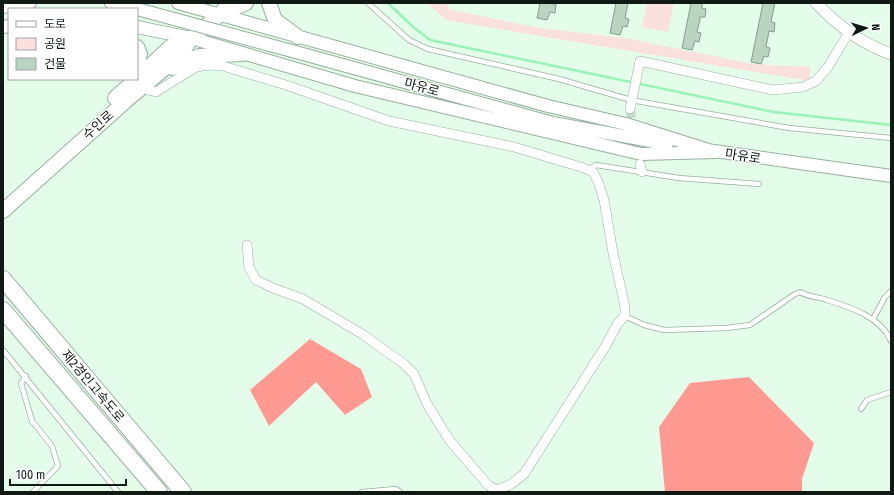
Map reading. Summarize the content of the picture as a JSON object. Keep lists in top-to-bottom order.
{
  "streets": {
    "highway": ["제2경인고속도로"],
    "main road": ["마유로", "수인로"]
  },
  "legend": ["도로", "공원", "건물"],
  "scale_bar": "100 m",
  "north": "right"
}
